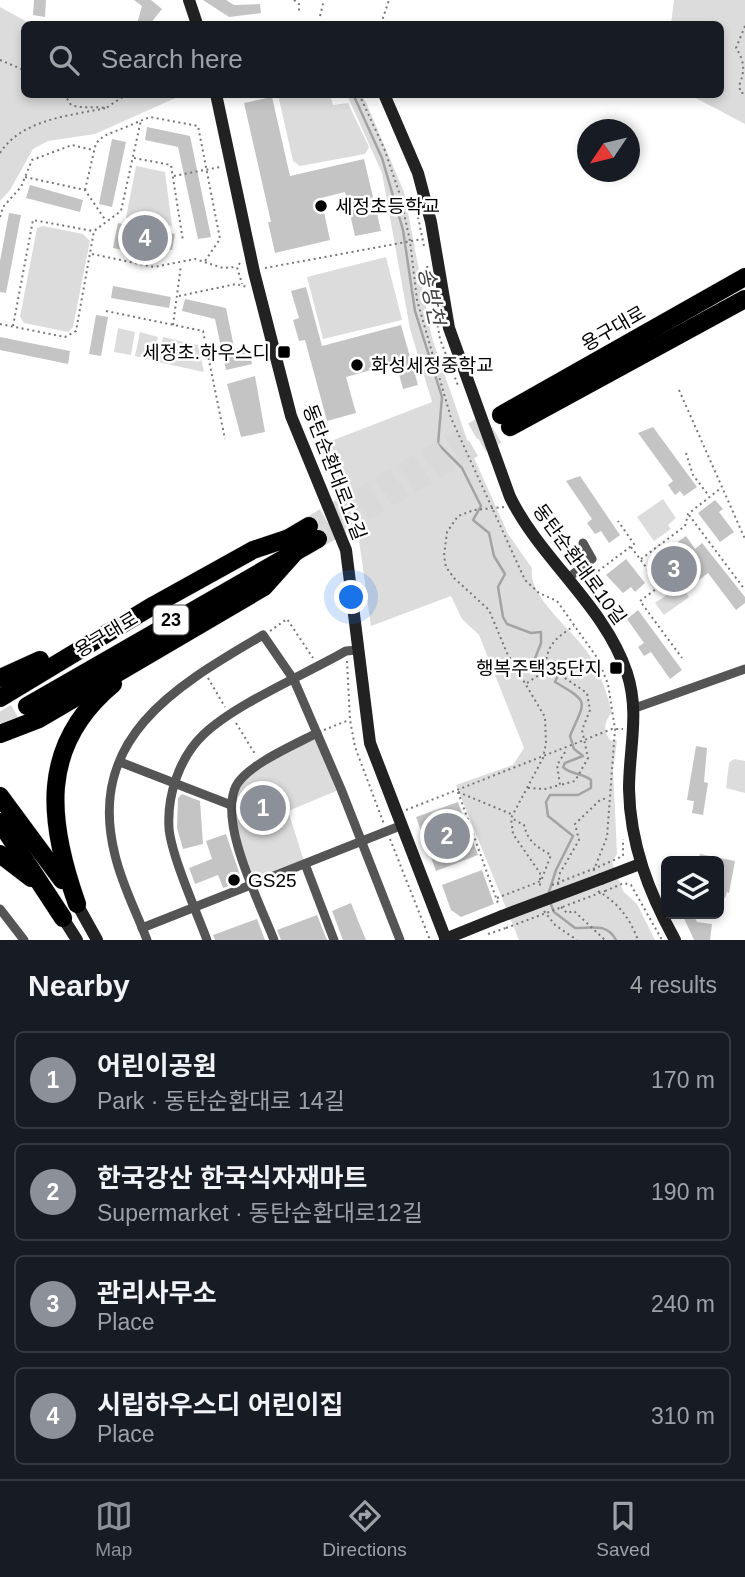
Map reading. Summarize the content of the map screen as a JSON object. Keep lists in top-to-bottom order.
{
  "streets": {
    "highway": ["용구대로", "23"],
    "street": ["동탄순환대로12길", "동탄순환대로10길"]
  },
  "water": ["송방천"],
  "places": {
    "other": ["세정초등학교", "화성세정중학교", "GS25"],
    "transit": ["세정초.하우스디", "행복주택35단지"]
  },
  "north": "bottom left",
  "page": {
    "search": "Search here",
    "pins": [
      "4",
      "3",
      "1",
      "2"
    ],
    "heading": ["Nearby", "4 results"],
    "list": [
      {
        "mark": "1",
        "name": "어린이공원",
        "note": "Park · 동탄순환대로 14길",
        "value": "170 m"
      },
      {
        "mark": "2",
        "name": "한국강산 한국식자재마트",
        "note": "Supermarket · 동탄순환대로12길",
        "value": "190 m"
      },
      {
        "mark": "3",
        "name": "관리사무소",
        "note": "Place",
        "value": "240 m"
      },
      {
        "mark": "4",
        "name": "시립하우스디 어린이집",
        "note": "Place",
        "value": "310 m"
      }
    ],
    "nav": ["Map", "Directions", "Saved"]
  }
}
